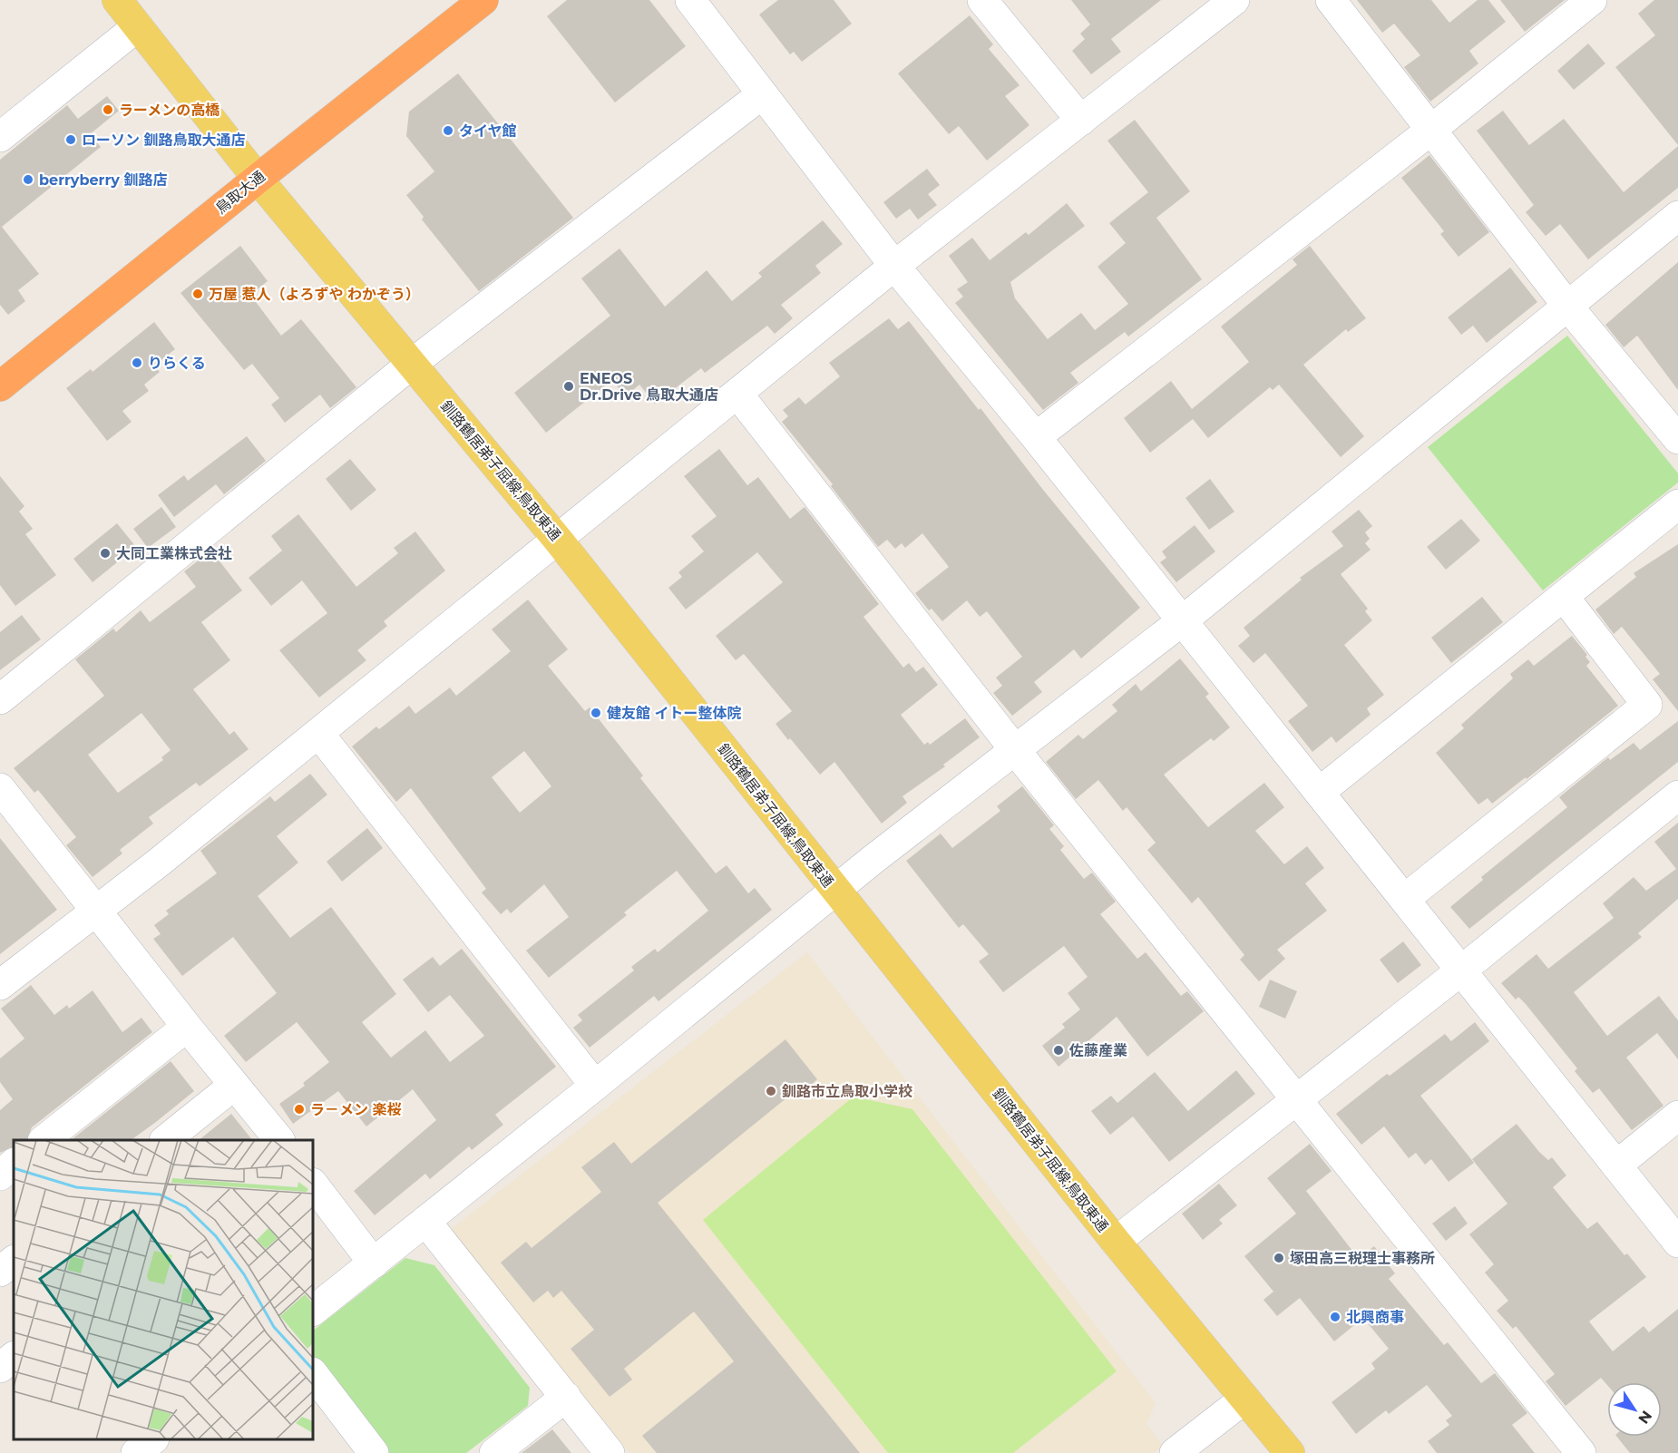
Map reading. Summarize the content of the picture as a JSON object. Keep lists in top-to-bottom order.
{
  "streets": {
    "highway": ["鳥取大通"],
    "main road": ["釧路鶴居弟子屈線;鳥取東通"]
  },
  "crossings": [
    ["鳥取大通", "釧路鶴居弟子屈線;鳥取東通"]
  ],
  "places": [
    "ラーメンの高橋",
    "タイヤ館",
    "ローソン 釧路鳥取大通店",
    "berryberry 釧路店",
    "万屋 惹人（よろずや わかぞう）",
    "りらくる",
    "ENEOS Dr.Drive 鳥取大通店",
    "大同工業株式会社",
    "健友館 イトー整体院",
    "佐藤産業",
    "釧路市立鳥取小学校",
    "ラ－メン 楽桜",
    "塚田高三税理士事務所",
    "北興商事"
  ],
  "north": "bottom right"
}
